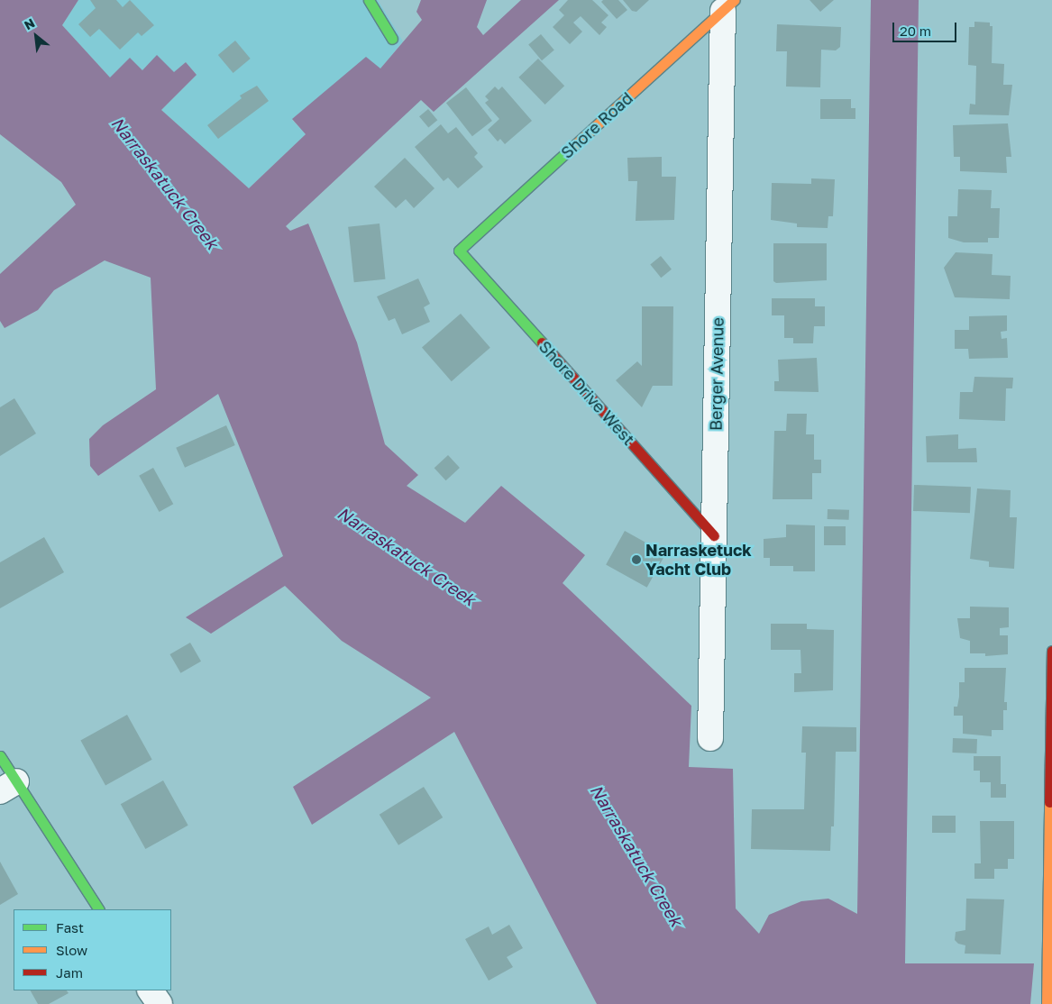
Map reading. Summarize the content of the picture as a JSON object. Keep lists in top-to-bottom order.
{
  "streets": {
    "street": ["Shore Road", "Berger Avenue", "Shore Drive West"]
  },
  "crossings": [
    ["Shore Road", "Berger Avenue"],
    ["Shore Road", "Shore Drive West"],
    ["Berger Avenue", "Shore Drive West"]
  ],
  "water": ["Narraskatuck Creek"],
  "places": ["Narrasketuck Yacht Club"],
  "legend": ["Fast", "Slow", "Jam"],
  "scale_bar": "20 m",
  "north": "top left"
}
